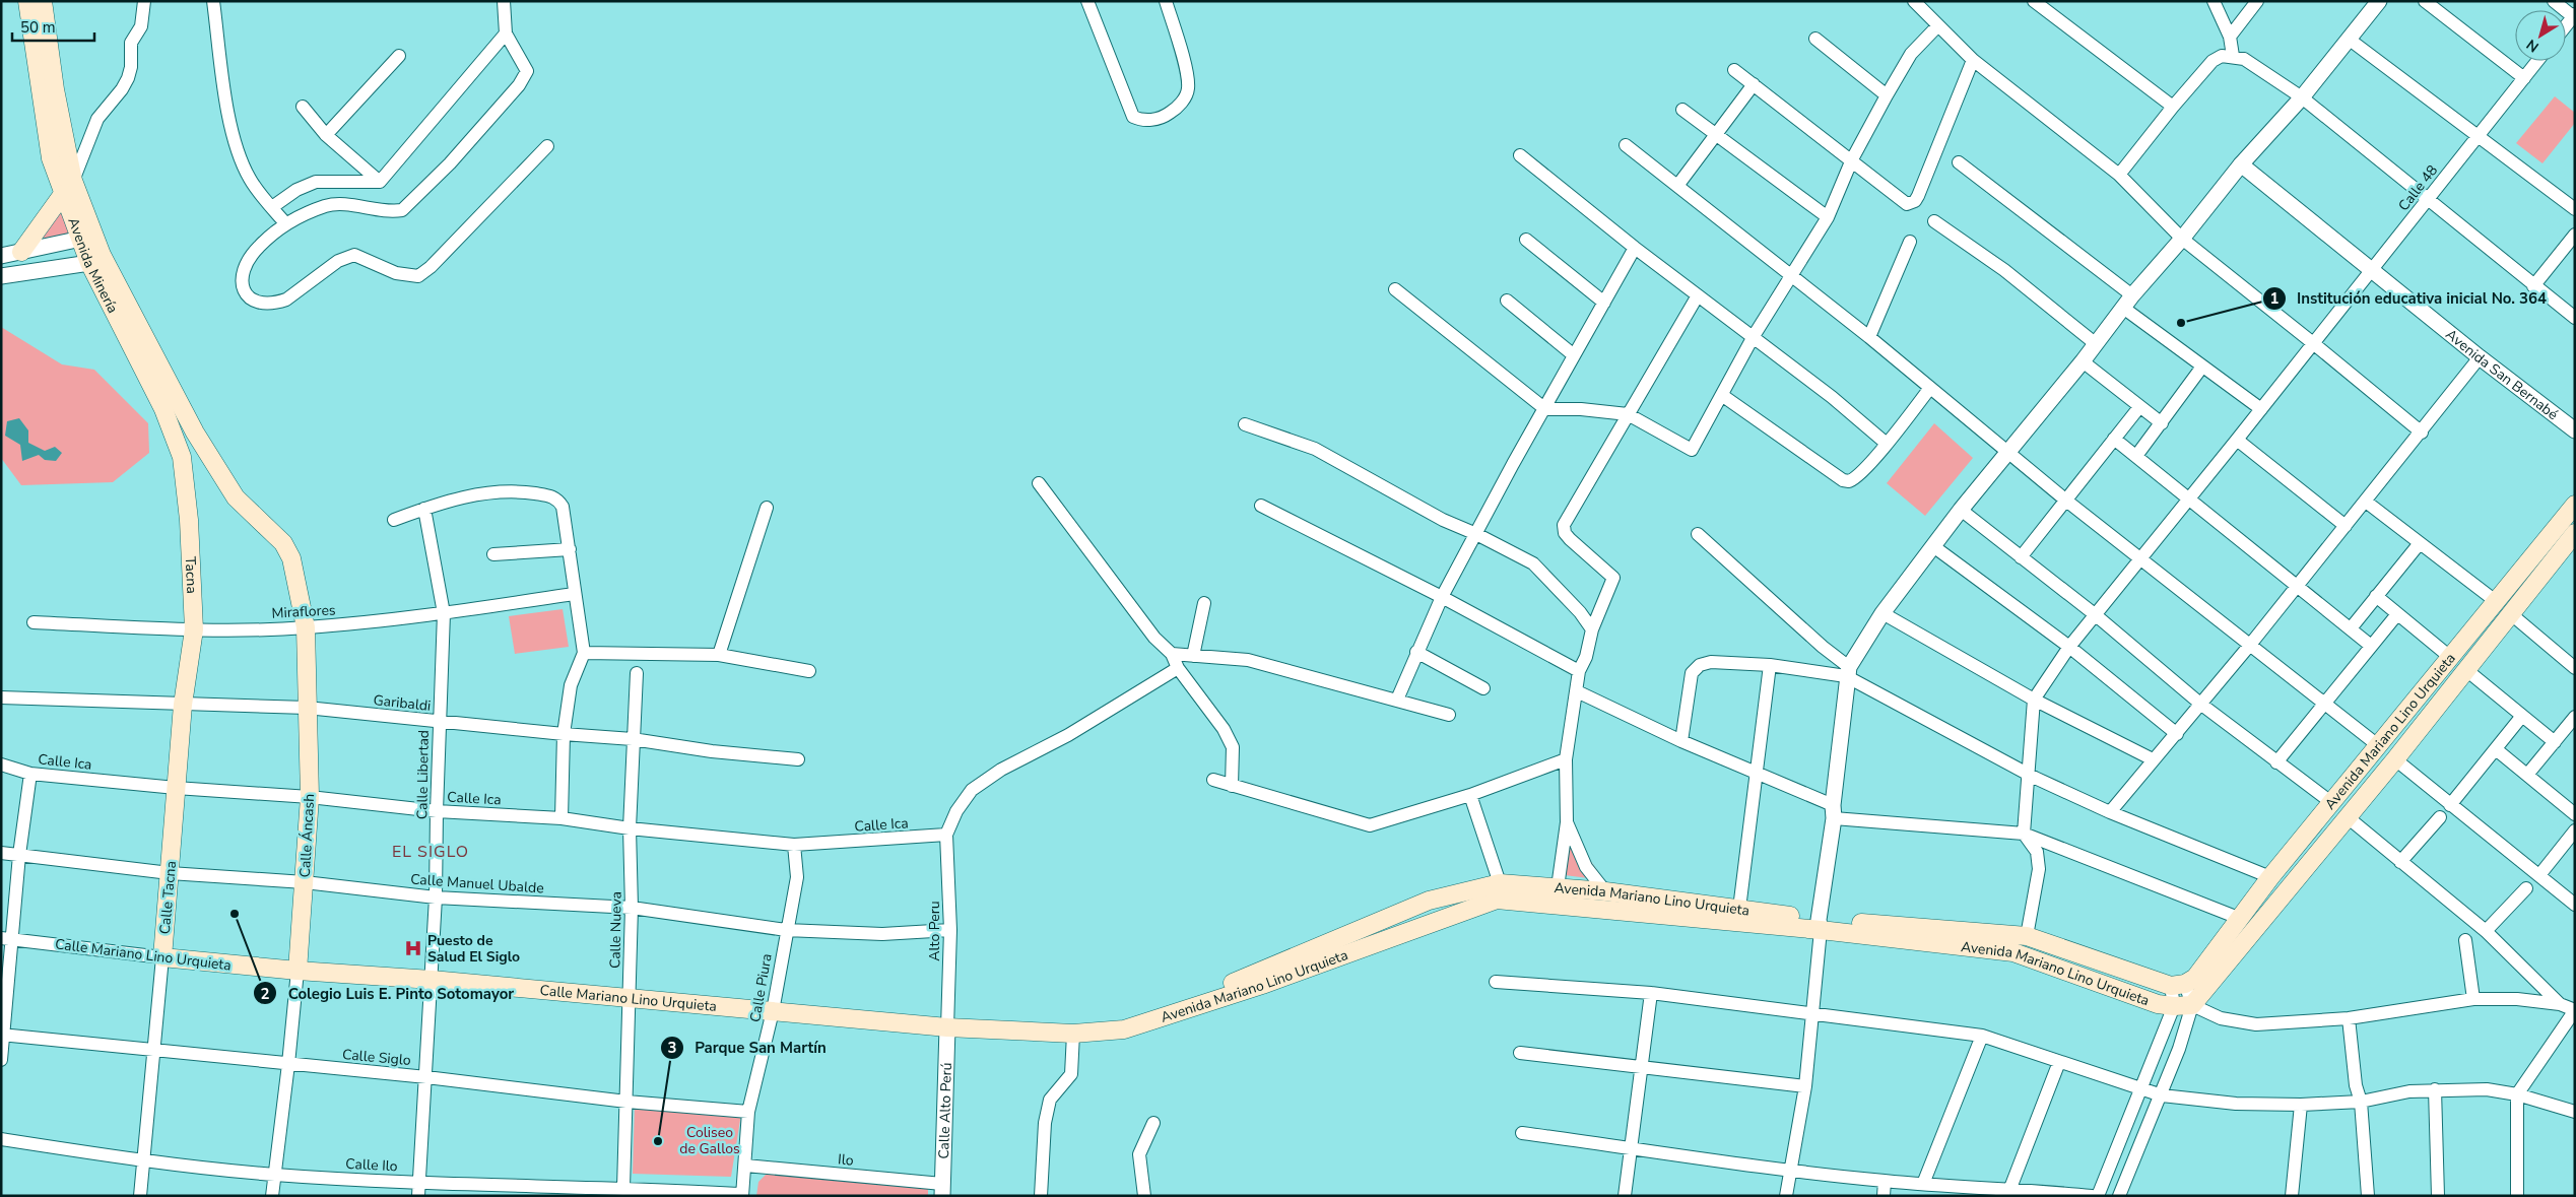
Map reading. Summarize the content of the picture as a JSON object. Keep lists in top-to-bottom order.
{
  "streets": {
    "main road": [
      "Avenida Minería",
      "Tacna",
      "Avenida Mariano Lino Urquieta",
      "Calle Áncash",
      "Calle Tacna",
      "Calle Mariano Lino Urquieta"
    ],
    "street": [
      "Calle 48",
      "Avenida San Bernabé",
      "Miraflores",
      "Garibaldi",
      "Calle Ica",
      "Calle Libertad",
      "Calle Manuel Ubalde",
      "Calle Nueva",
      "Alto Peru",
      "Calle Piura",
      "Calle Siglo",
      "Calle Alto Perú",
      "Ilo",
      "Calle Ilo"
    ]
  },
  "crossings": [
    ["Calle 48", "Avenida San Bernabé"],
    ["Avenida Minería", "Tacna"],
    ["Avenida Minería", "Calle Áncash"],
    ["Tacna", "Miraflores"],
    ["Tacna", "Calle Tacna"],
    ["Miraflores", "Calle Libertad"],
    ["Miraflores", "Calle Áncash"],
    ["Miraflores", "Calle Tacna"],
    ["Garibaldi", "Calle Libertad"],
    ["Garibaldi", "Calle Áncash"],
    ["Garibaldi", "Calle Tacna"],
    ["Garibaldi", "Calle Nueva"],
    ["Avenida Mariano Lino Urquieta", "Calle Mariano Lino Urquieta"],
    ["Calle Ica", "Calle Libertad"],
    ["Calle Ica", "Calle Áncash"],
    ["Calle Ica", "Calle Tacna"],
    ["Calle Ica", "Calle Nueva"],
    ["Calle Ica", "Alto Peru"],
    ["Calle Ica", "Calle Piura"],
    ["Calle Libertad", "Calle Manuel Ubalde"],
    ["Calle Libertad", "Calle Mariano Lino Urquieta"],
    ["Calle Libertad", "Calle Siglo"],
    ["Calle Libertad", "Calle Ilo"],
    ["Calle Áncash", "Calle Manuel Ubalde"],
    ["Calle Áncash", "Calle Mariano Lino Urquieta"],
    ["Calle Áncash", "Calle Siglo"],
    ["Calle Áncash", "Calle Ilo"],
    ["Calle Manuel Ubalde", "Calle Tacna"],
    ["Calle Manuel Ubalde", "Calle Nueva"],
    ["Calle Manuel Ubalde", "Alto Peru"],
    ["Calle Manuel Ubalde", "Calle Piura"],
    ["Calle Tacna", "Calle Mariano Lino Urquieta"],
    ["Calle Tacna", "Calle Siglo"],
    ["Calle Tacna", "Calle Ilo"],
    ["Calle Nueva", "Calle Mariano Lino Urquieta"],
    ["Calle Nueva", "Calle Siglo"],
    ["Calle Nueva", "Calle Ilo"],
    ["Alto Peru", "Calle Mariano Lino Urquieta"],
    ["Alto Peru", "Calle Alto Perú"],
    ["Calle Mariano Lino Urquieta", "Calle Piura"],
    ["Calle Mariano Lino Urquieta", "Calle Alto Perú"],
    ["Calle Piura", "Calle Siglo"],
    ["Calle Piura", "Ilo"],
    ["Calle Piura", "Calle Ilo"],
    ["Calle Alto Perú", "Ilo"]
  ],
  "districts": ["EL SIGLO"],
  "parks": ["Coliseo de Gallos"],
  "places": {
    "other": ["Institución educativa inicial No. 364", "Colegio Luis E. Pinto Sotomayor", "Parque San Martín"],
    "hospital": ["Puesto de Salud El Siglo"]
  },
  "scale_bar": "50 m",
  "north": "bottom left"
}
